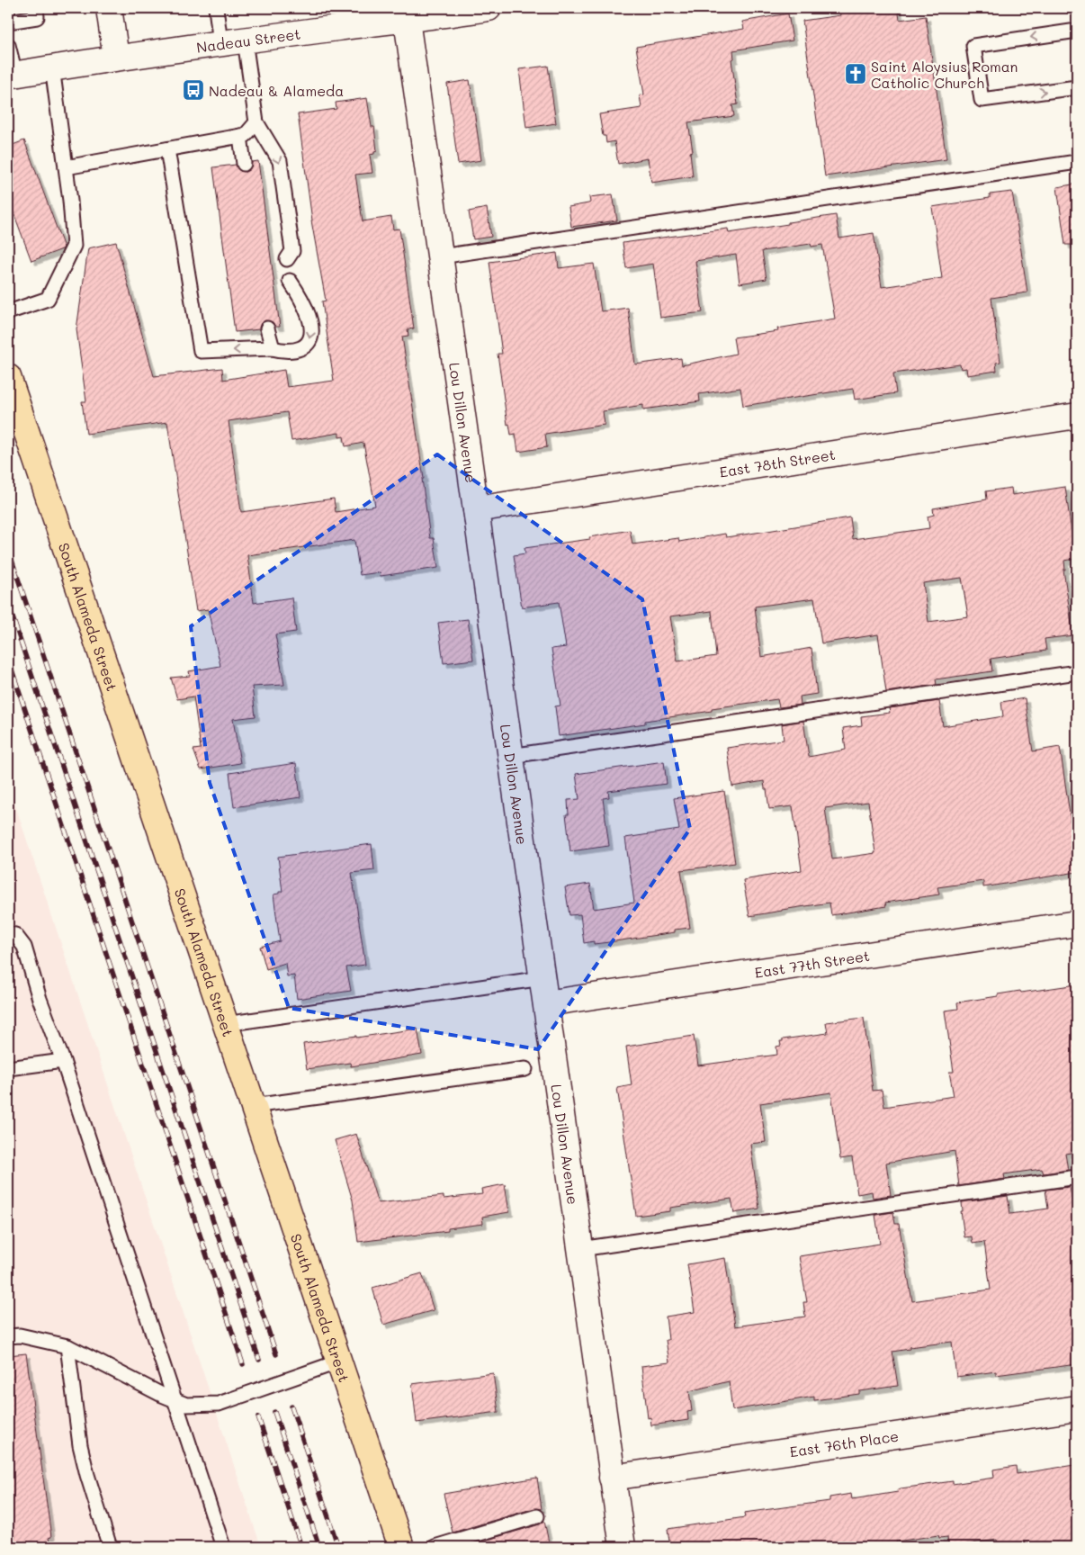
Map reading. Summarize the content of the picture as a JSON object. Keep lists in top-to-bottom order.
{
  "streets": {
    "main road": ["South Alameda Street"],
    "street": [
      "Nadeau Street",
      "Lou Dillon Avenue",
      "East 78th Street",
      "East 77th Street",
      "East 76th Place"
    ]
  },
  "crossings": [
    ["Nadeau Street", "Lou Dillon Avenue"],
    ["Lou Dillon Avenue", "East 78th Street"],
    ["Lou Dillon Avenue", "East 77th Street"],
    ["Lou Dillon Avenue", "East 76th Place"]
  ],
  "places": {
    "church": ["Saint Aloysius Roman Catholic Church"],
    "bus stop": ["Nadeau & Alameda"]
  }
}
